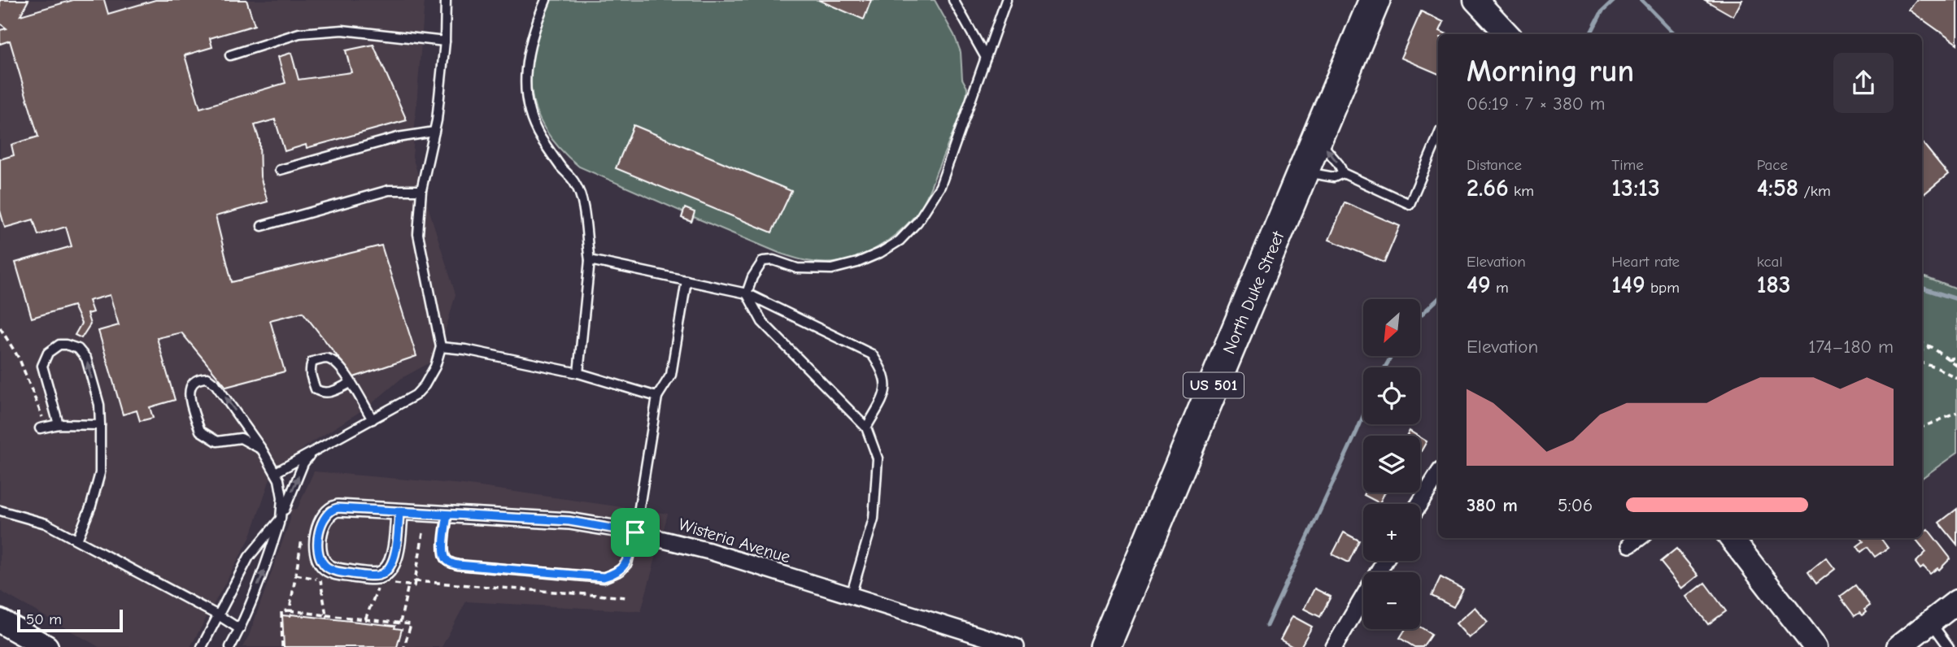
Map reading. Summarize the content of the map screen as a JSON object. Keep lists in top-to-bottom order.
{
  "streets": {
    "highway": ["North Duke Street", "US 501"],
    "street": ["Wisteria Avenue"]
  },
  "scale_bar": "50 m",
  "north": "bottom left",
  "page": {
    "heading": ["Morning run", "06:19 · 7 × 380 m"],
    "stats": [
      ["Distance", "2.66 km"],
      ["Time", "13:13"],
      ["Pace", "4:58 /km"],
      ["Elevation", "49 m"],
      ["Heart rate", "149 bpm"],
      ["kcal", "183"]
    ],
    "map_buttons": ["+", "−"],
    "chart": ["Elevation", "174–180 m"],
    "list": [
      {
        "name": "380 m",
        "note": "5:06"
      }
    ],
    "scale": "50 m"
  }
}
